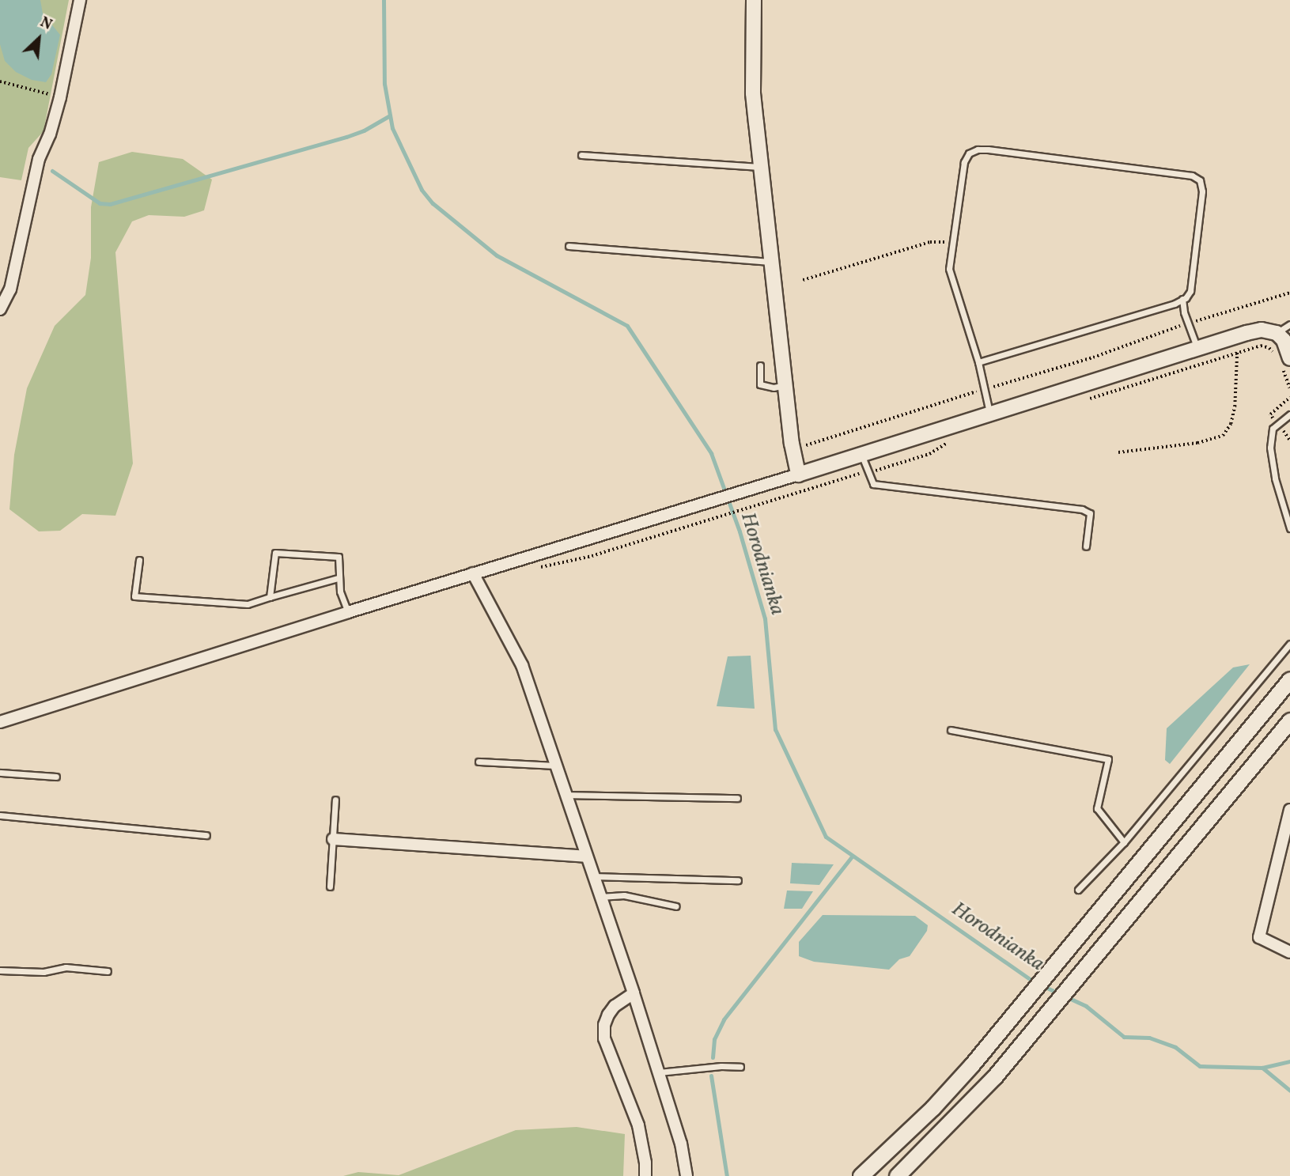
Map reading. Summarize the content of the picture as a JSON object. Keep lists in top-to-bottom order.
{
  "water": ["Horodnianka"],
  "north": "top right"
}
